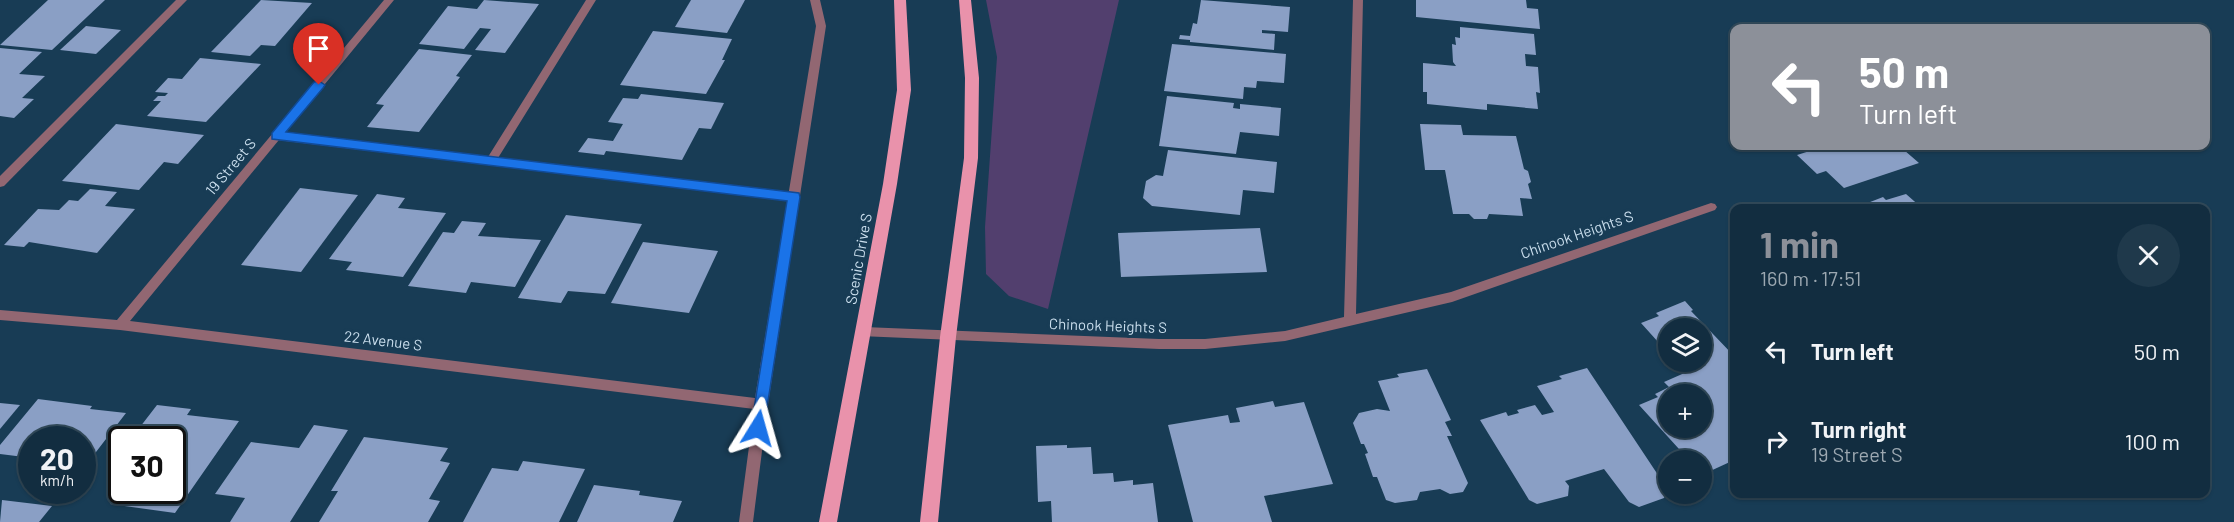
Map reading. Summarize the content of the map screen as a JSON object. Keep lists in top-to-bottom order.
{
  "streets": {
    "main road": ["Scenic Drive S"],
    "street": ["19 Street S", "Chinook Heights S", "22 Avenue S"]
  },
  "crossings": [
    ["19 Street S", "22 Avenue S"],
    ["Chinook Heights S", "Scenic Drive S"]
  ],
  "page": {
    "turn": ["50 m", "Turn left"],
    "heading": ["1 min", "160 m · 17:51"],
    "list": [
      {
        "name": "Turn left",
        "value": "50 m"
      },
      {
        "name": "Turn right",
        "note": "19 Street S",
        "value": "100 m"
      }
    ],
    "map_buttons": ["+", "−"],
    "speed": "20 km/h",
    "limit": "30"
  }
}
